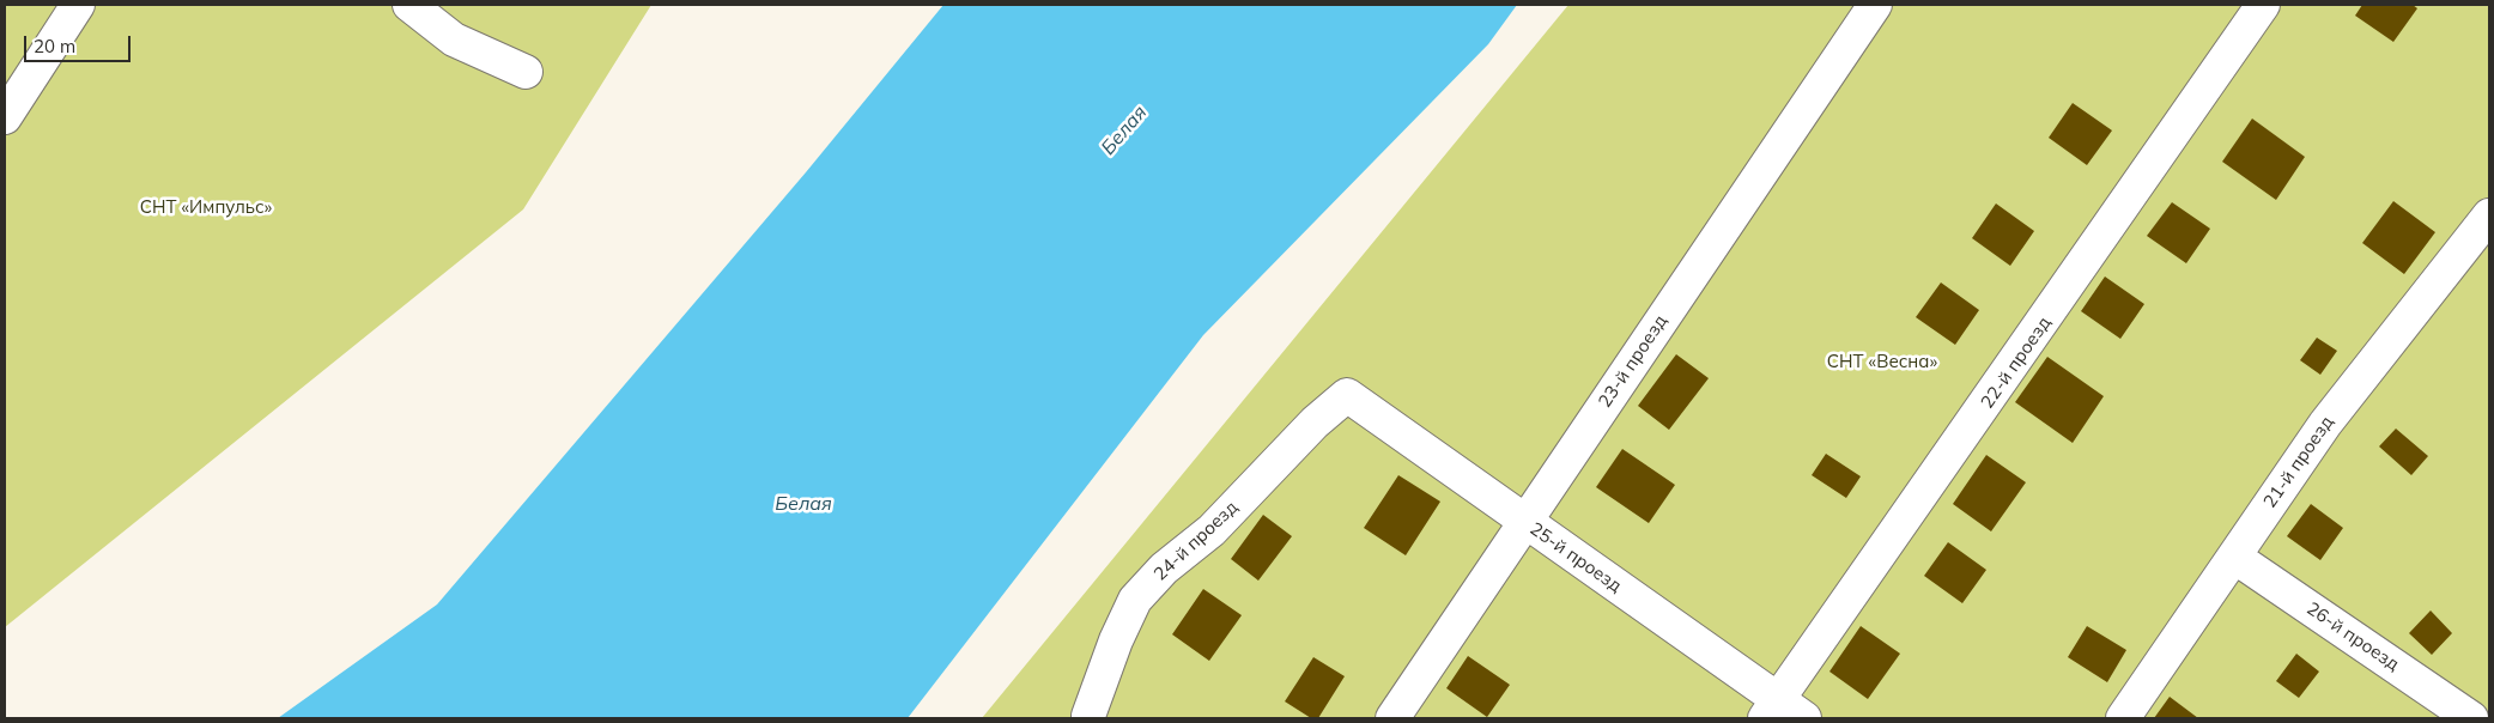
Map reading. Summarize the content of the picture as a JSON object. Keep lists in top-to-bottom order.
{
  "streets": {
    "street": [
      "23-й проезд",
      "22-й проезд",
      "21-й проезд",
      "24-й проезд",
      "25-й проезд",
      "26-й проезд"
    ]
  },
  "crossings": [
    ["23-й проезд", "25-й проезд"],
    ["22-й проезд", "25-й проезд"],
    ["21-й проезд", "26-й проезд"],
    ["24-й проезд", "25-й проезд"]
  ],
  "water": ["Белая"],
  "parks": ["СНТ «Импульс»", "СНТ «Весна»"],
  "scale_bar": "20 m"
}
